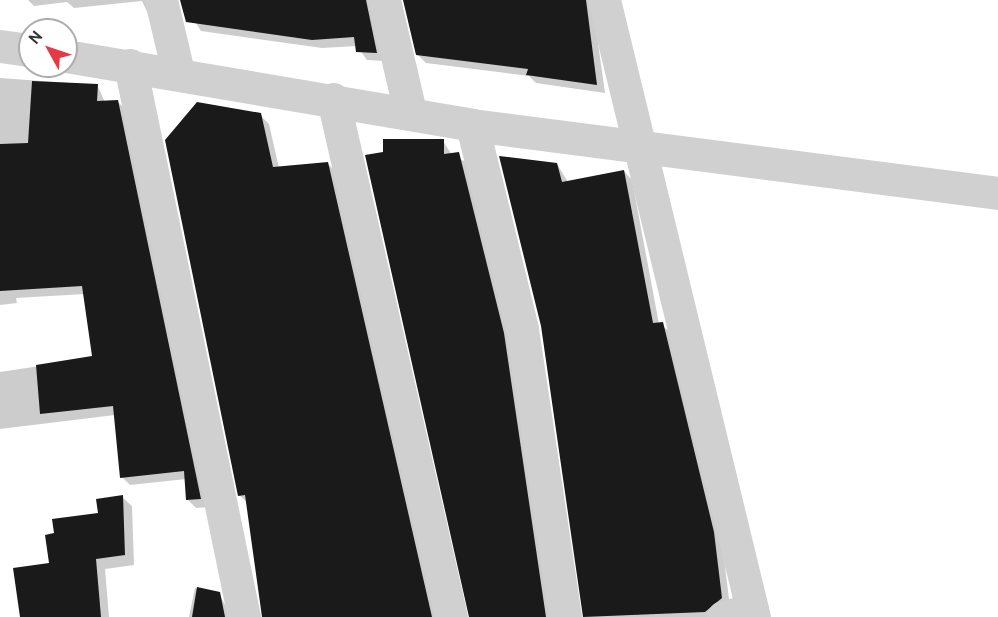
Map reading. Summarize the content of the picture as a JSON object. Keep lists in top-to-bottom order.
{
  "north": "top left"
}
